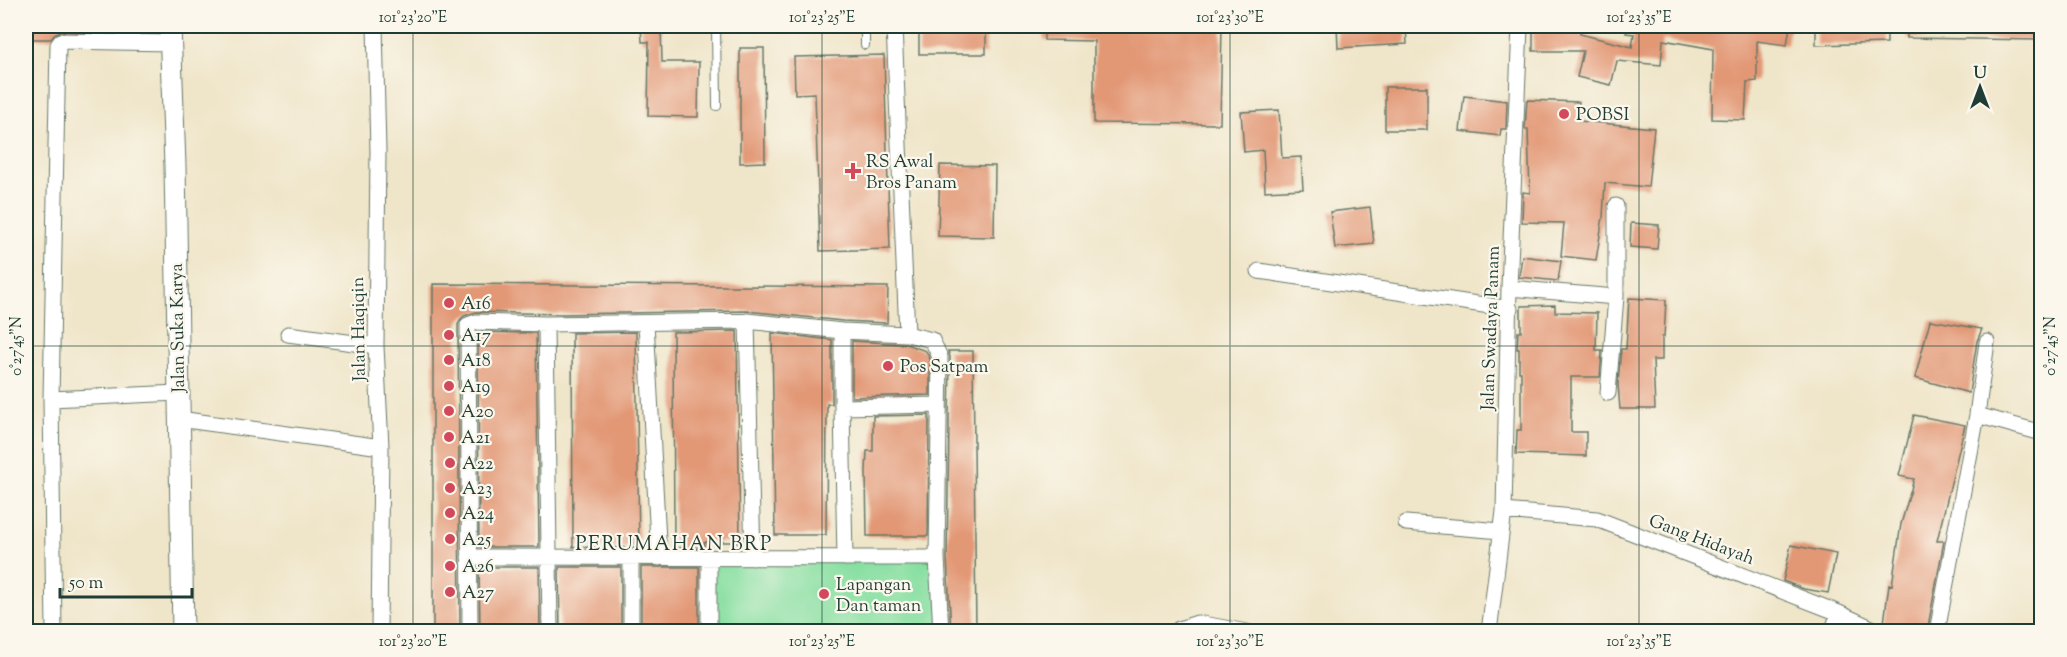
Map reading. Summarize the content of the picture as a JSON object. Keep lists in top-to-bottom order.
{
  "streets": {
    "main road": ["Jalan Suka Karya"],
    "street": ["Jalan Swadaya Panam", "Jalan Haqiqin", "Gang Hidayah"]
  },
  "crossings": [
    ["Jalan Swadaya Panam", "Gang Hidayah"]
  ],
  "districts": ["PERUMAHAN BRP"],
  "places": {
    "other": [
      "POBSI",
      "A16",
      "A17",
      "A18",
      "Pos Satpam",
      "A19",
      "A20",
      "A21",
      "A22",
      "A23",
      "A24",
      "A25",
      "A26",
      "A27",
      "Lapangan Dan taman"
    ],
    "health": ["RS Awal Bros Panam"]
  },
  "scale_bar": "50 m",
  "north": "top",
  "coordinates": [
    "101°23'20\"E",
    "101°23'25\"E",
    "101°23'30\"E",
    "101°23'35\"E",
    "0°27'45\"N"
  ]
}
